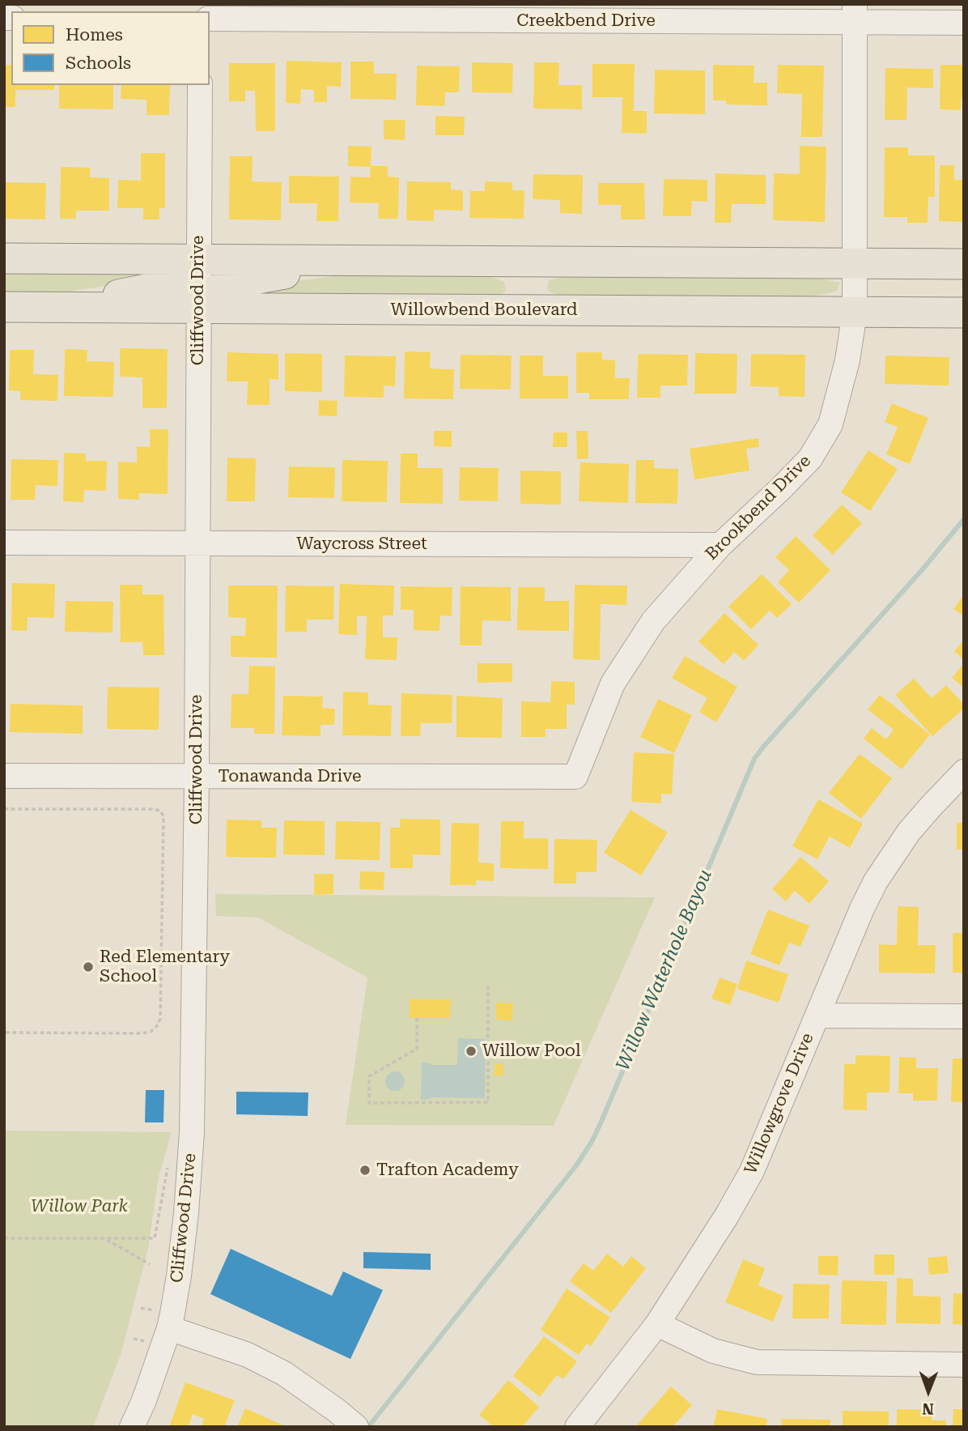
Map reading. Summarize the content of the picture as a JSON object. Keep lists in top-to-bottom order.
{
  "streets": {
    "main road": ["Willowbend Boulevard"],
    "street": [
      "Creekbend Drive",
      "Cliffwood Drive",
      "Brookbend Drive",
      "Waycross Street",
      "Tonawanda Drive",
      "Willowgrove Drive"
    ]
  },
  "crossings": [
    ["Creekbend Drive", "Brookbend Drive"],
    ["Cliffwood Drive", "Willowbend Boulevard"],
    ["Cliffwood Drive", "Waycross Street"],
    ["Cliffwood Drive", "Tonawanda Drive"],
    ["Willowbend Boulevard", "Brookbend Drive"],
    ["Brookbend Drive", "Waycross Street"],
    ["Brookbend Drive", "Tonawanda Drive"]
  ],
  "water": ["Willow Waterhole Bayou"],
  "parks": ["Willow Park"],
  "places": ["Red Elementary School", "Willow Pool", "Trafton Academy"],
  "legend": ["Homes", "Schools"],
  "north": "bottom"
}
